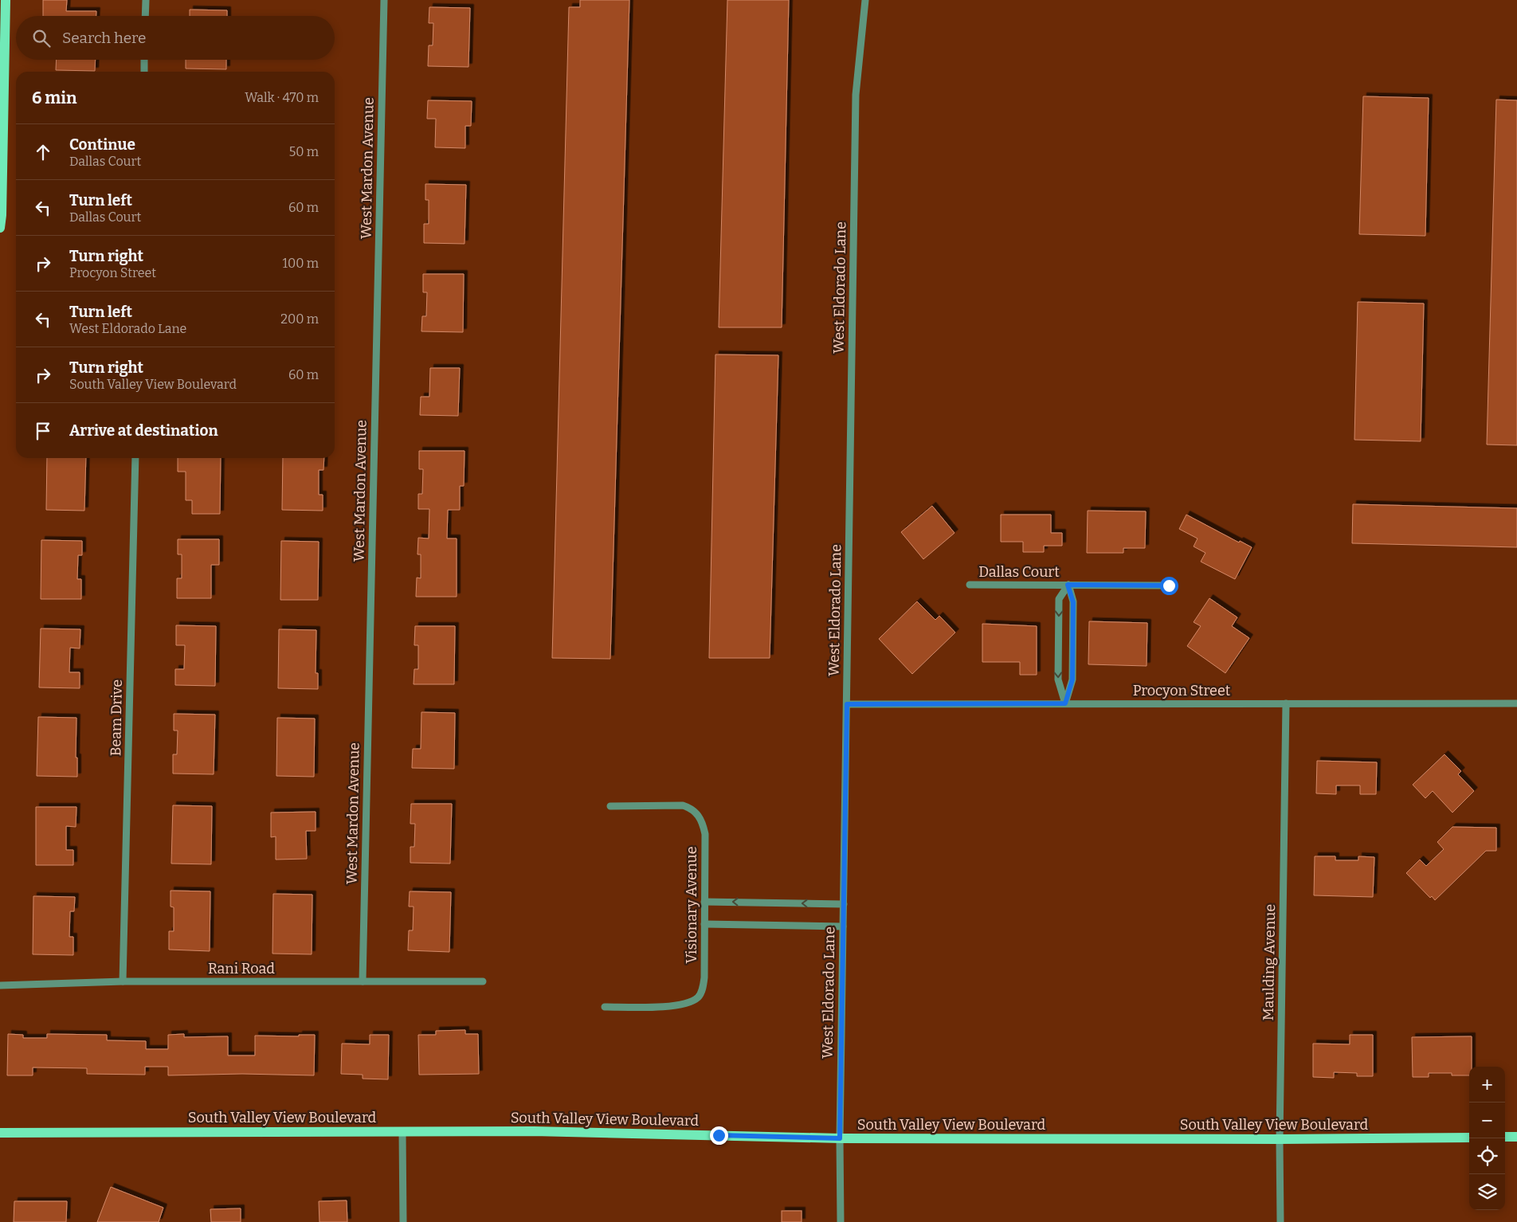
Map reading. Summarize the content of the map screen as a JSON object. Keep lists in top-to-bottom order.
{
  "streets": {
    "main road": ["South Valley View Boulevard"],
    "street": [
      "West Mardon Avenue",
      "West Eldorado Lane",
      "Dallas Court",
      "Procyon Street",
      "Beam Drive",
      "Visionary Avenue",
      "Maulding Avenue",
      "Rani Road"
    ]
  },
  "crossings": [
    ["West Mardon Avenue", "Rani Road"],
    ["West Eldorado Lane", "Procyon Street"],
    ["West Eldorado Lane", "South Valley View Boulevard"],
    ["Dallas Court", "Procyon Street"],
    ["Procyon Street", "Maulding Avenue"],
    ["Beam Drive", "Rani Road"],
    ["Maulding Avenue", "South Valley View Boulevard"]
  ],
  "page": {
    "search": "Search here",
    "heading": ["6 min", "Walk · 470 m"],
    "list": [
      ["Continue", "Dallas Court", "50 m"],
      ["Turn left", "Dallas Court", "60 m"],
      ["Turn right", "Procyon Street", "100 m"],
      ["Turn left", "West Eldorado Lane", "200 m"],
      ["Turn right", "South Valley View Boulevard", "60 m"],
      "Arrive at destination"
    ],
    "map_buttons": ["+", "−"]
  }
}
